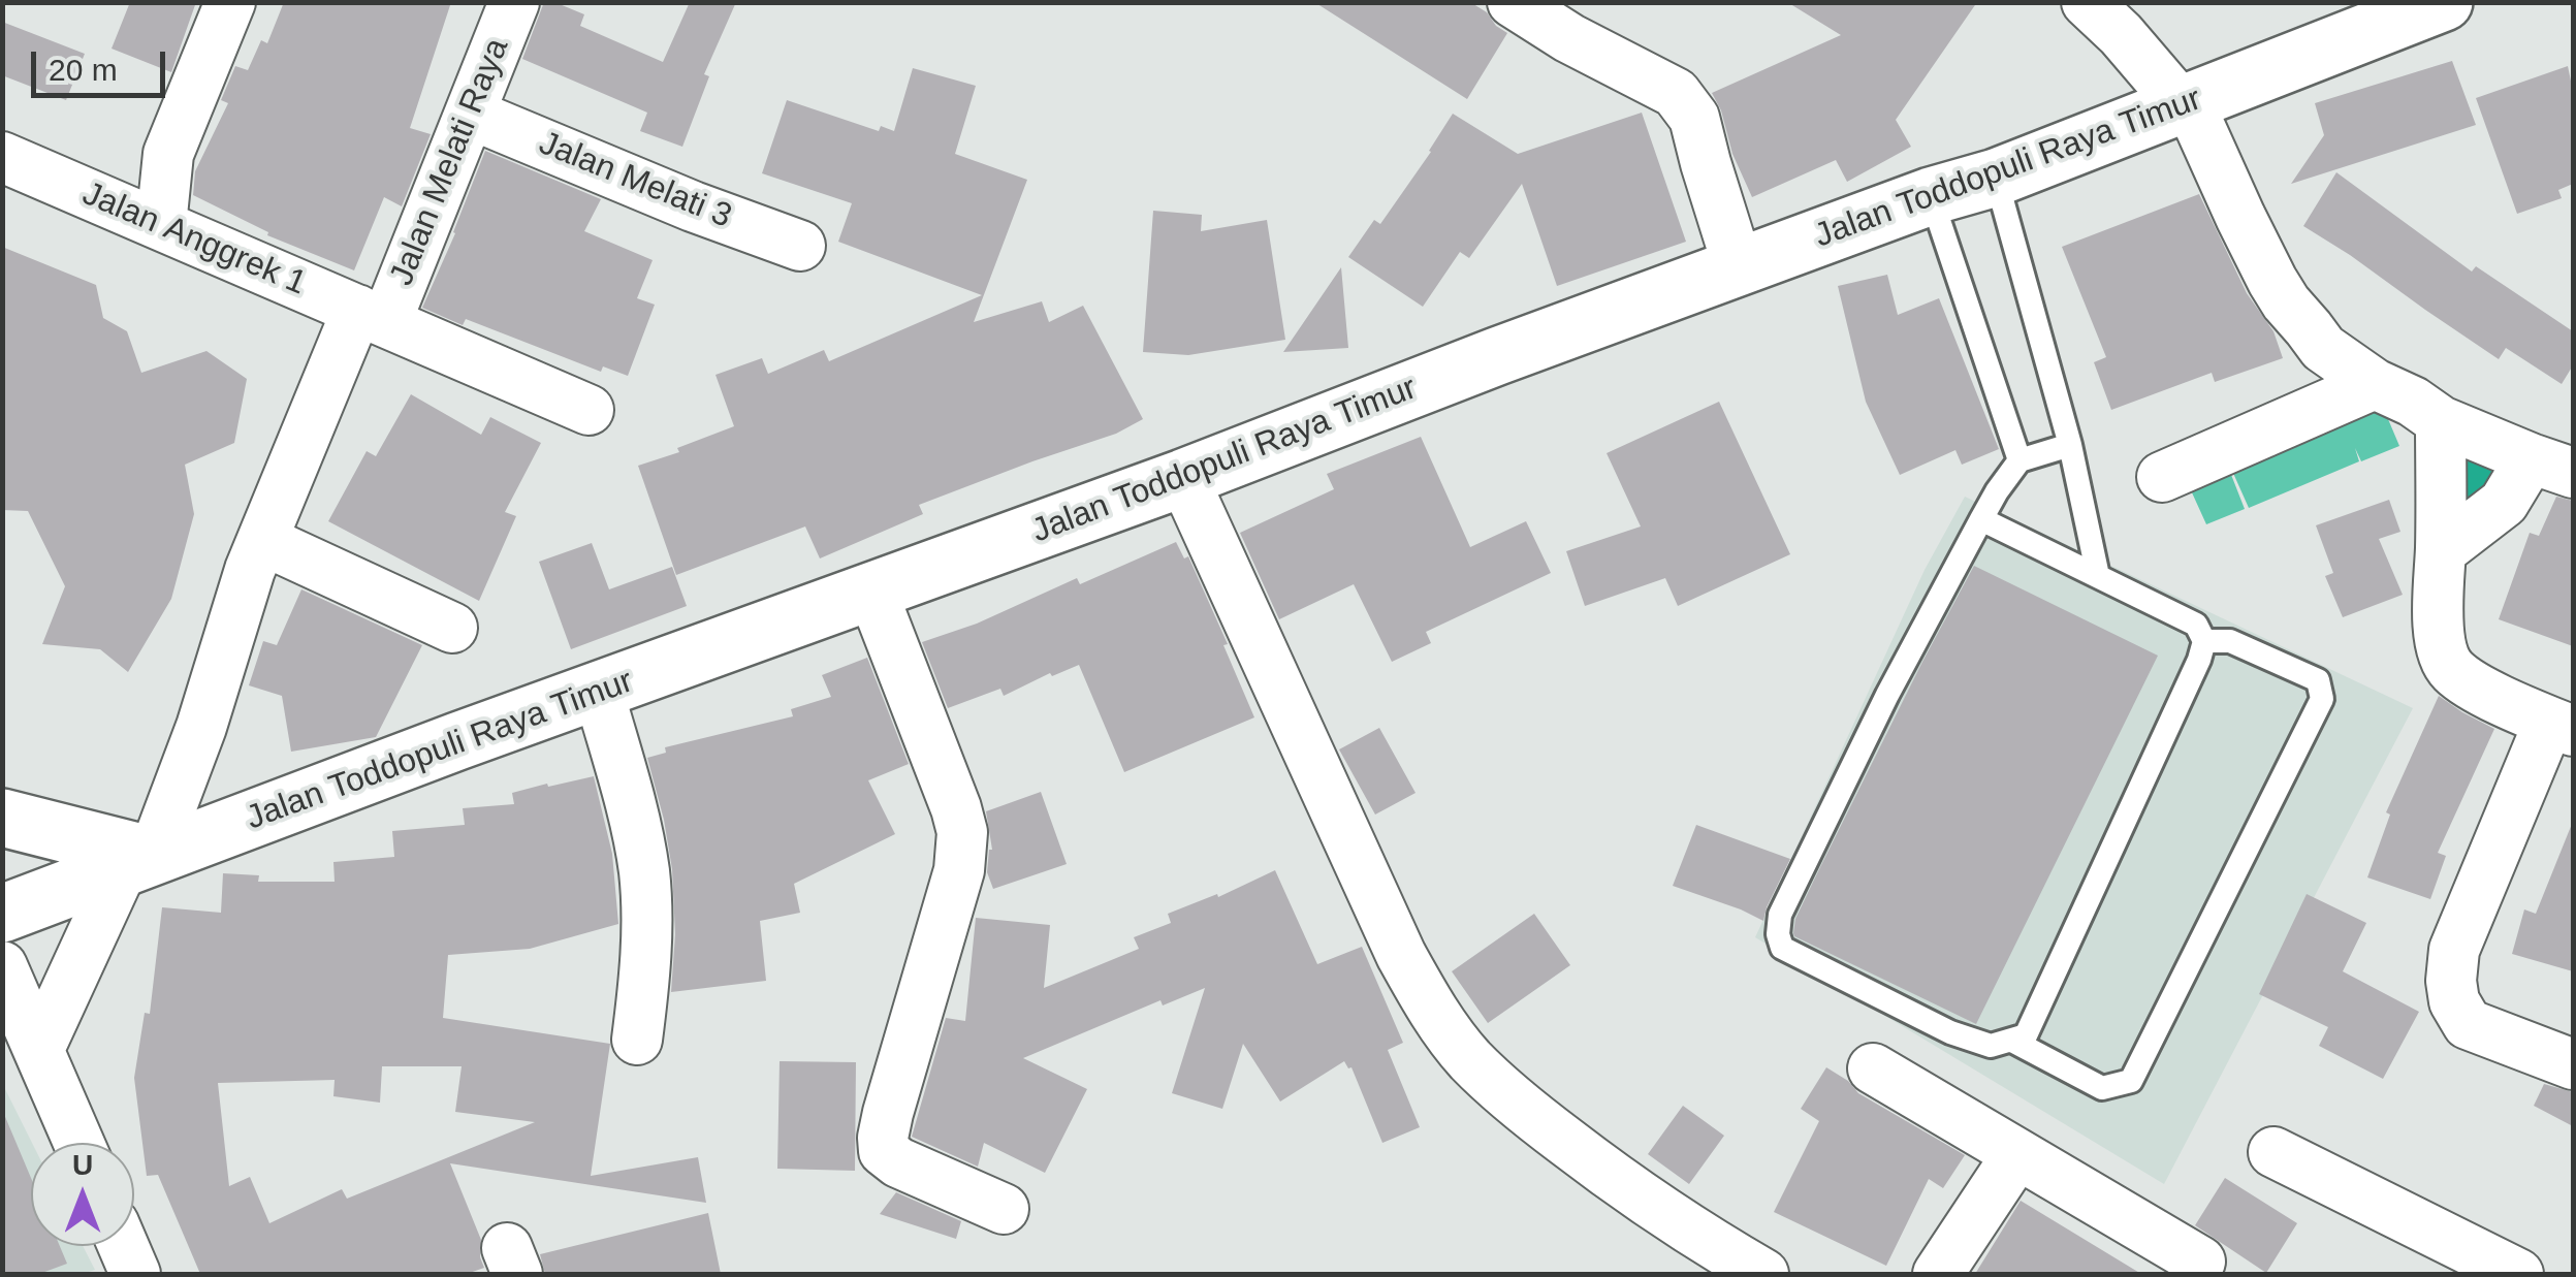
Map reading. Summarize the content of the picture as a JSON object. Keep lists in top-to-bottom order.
{
  "streets": {
    "main road": ["Jalan Toddopuli Raya Timur"],
    "street": ["Jalan Melati Raya", "Jalan Melati 3", "Jalan Anggrek 1"]
  },
  "crossings": [
    ["Jalan Melati Raya", "Jalan Toddopuli Raya Timur"],
    ["Jalan Melati Raya", "Jalan Melati 3"],
    ["Jalan Melati Raya", "Jalan Anggrek 1"]
  ],
  "scale_bar": "20 m",
  "north": "top"
}
